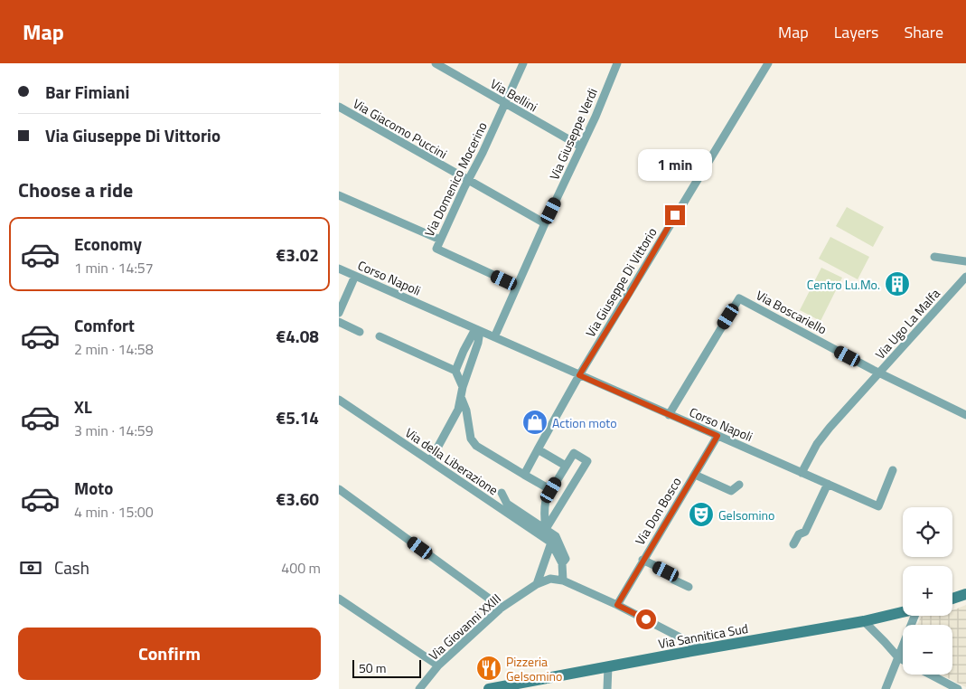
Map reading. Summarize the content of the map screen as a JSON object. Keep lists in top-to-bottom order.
{
  "streets": {
    "main road": ["Via Sannitica Sud"],
    "street": [
      "Via Bellini",
      "Via Giacomo Puccini",
      "Via Giuseppe Verdi",
      "Via Domenico Mocerino",
      "Corso Napoli",
      "Via Giuseppe Di Vittorio",
      "Via Boscariello",
      "Via Ugo La Malfa",
      "Via della Liberazione",
      "Via Don Bosco",
      "Via Giovanni XXIII"
    ]
  },
  "crossings": [
    ["Via Bellini", "Via Giuseppe Verdi"],
    ["Via Bellini", "Via Domenico Mocerino"],
    ["Via Giacomo Puccini", "Via Giuseppe Verdi"],
    ["Via Giacomo Puccini", "Via Domenico Mocerino"],
    ["Via Giuseppe Verdi", "Via Domenico Mocerino"],
    ["Via Giuseppe Verdi", "Corso Napoli"],
    ["Corso Napoli", "Via Giuseppe Di Vittorio"],
    ["Corso Napoli", "Via Boscariello"],
    ["Corso Napoli", "Via Ugo La Malfa"],
    ["Corso Napoli", "Via Don Bosco"],
    ["Via Boscariello", "Via Ugo La Malfa"],
    ["Via della Liberazione", "Via Giovanni XXIII"],
    ["Via Don Bosco", "Via Giovanni XXIII"],
    ["Via Giovanni XXIII", "Via Sannitica Sud"]
  ],
  "places": {
    "building": ["Centro Lu.Mo."],
    "shop": ["Action moto"],
    "theatre": ["Gelsomino"],
    "restaurant": ["Pizzeria Gelsomino"]
  },
  "scale_bar": "50 m",
  "page": {
    "header": "Map",
    "nav": ["Map", "Layers", "Share"],
    "banner": ["Bar Fimiani", "Via Giuseppe Di Vittorio"],
    "bubble": "1 min",
    "heading": "Choose a ride",
    "list": [
      {
        "name": "Economy",
        "note": "1 min · 14:57",
        "value": "€3.02"
      },
      {
        "name": "Comfort",
        "note": "2 min · 14:58",
        "value": "€4.08"
      },
      {
        "name": "XL",
        "note": "3 min · 14:59",
        "value": "€5.14"
      },
      {
        "name": "Moto",
        "note": "4 min · 15:00",
        "value": "€3.60"
      }
    ],
    "map_buttons": ["+", "−"],
    "pay": ["Cash", "400 m"],
    "buttons": "Confirm",
    "scale": "50 m"
  }
}
